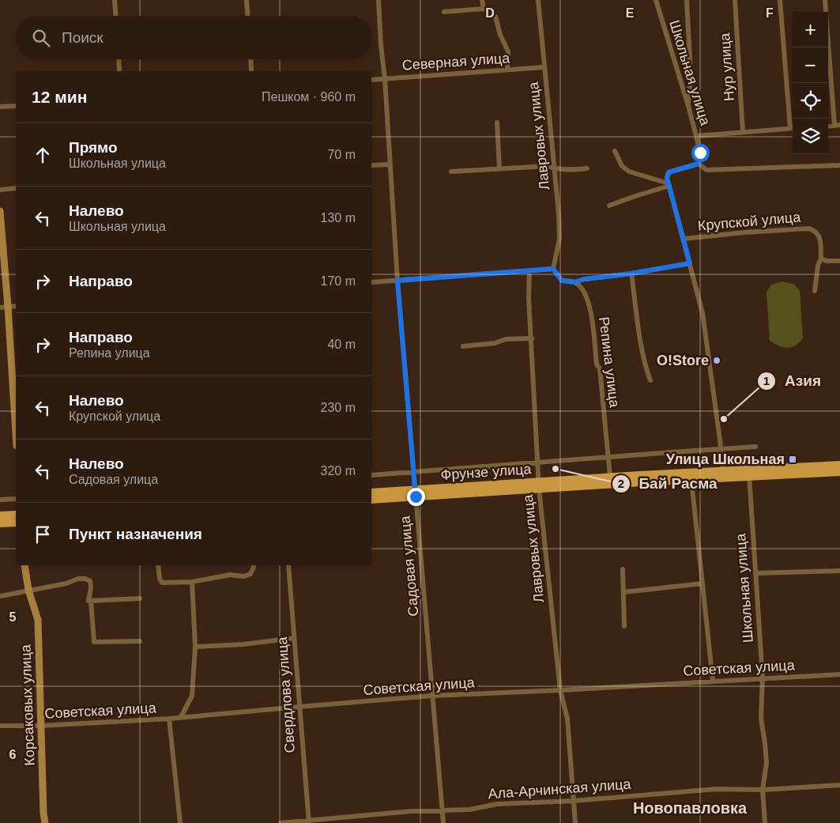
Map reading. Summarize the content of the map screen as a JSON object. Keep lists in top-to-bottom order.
{
  "streets": {
    "main road": ["Фрунзе улица"],
    "street": [
      "Северная улица",
      "Нур улица",
      "Школьная улица",
      "Лавровых улица",
      "Крупской улица",
      "Репина улица",
      "Садовая улица",
      "Советская улица",
      "Свердлова улица",
      "Корсаковых улица",
      "Ала-Арчинская улица"
    ]
  },
  "crossings": [
    ["Северная улица", "Лавровых улица"],
    ["Северная улица", "Садовая улица"],
    ["Школьная улица", "Фрунзе улица"],
    ["Школьная улица", "Советская улица"],
    ["Школьная улица", "Ала-Арчинская улица"],
    ["Лавровых улица", "Репина улица"],
    ["Лавровых улица", "Фрунзе улица"],
    ["Лавровых улица", "Советская улица"],
    ["Лавровых улица", "Ала-Арчинская улица"],
    ["Репина улица", "Фрунзе улица"],
    ["Фрунзе улица", "Садовая улица"],
    ["Садовая улица", "Советская улица"],
    ["Садовая улица", "Ала-Арчинская улица"],
    ["Советская улица", "Свердлова улица"],
    ["Советская улица", "Корсаковых улица"],
    ["Свердлова улица", "Ала-Арчинская улица"]
  ],
  "districts": ["Новопавловка"],
  "places": {
    "other": ["O!Store", "Азия", "Бай Расма"],
    "transit": ["Улица Школьная"]
  },
  "page": {
    "map_buttons": ["+", "−"],
    "search": "Поиск",
    "heading": ["12 мин", "Пешком · 960 m"],
    "list": [
      ["Прямо", "Школьная улица", "70 m"],
      ["Налево", "Школьная улица", "130 m"],
      ["Направо", "170 m"],
      ["Направо", "Репина улица", "40 m"],
      ["Налево", "Крупской улица", "230 m"],
      ["Налево", "Садовая улица", "320 m"],
      "Пункт назначения"
    ]
  },
  "grid": {
    "columns": ["D", "E", "F"],
    "rows": ["5", "6"]
  }
}
